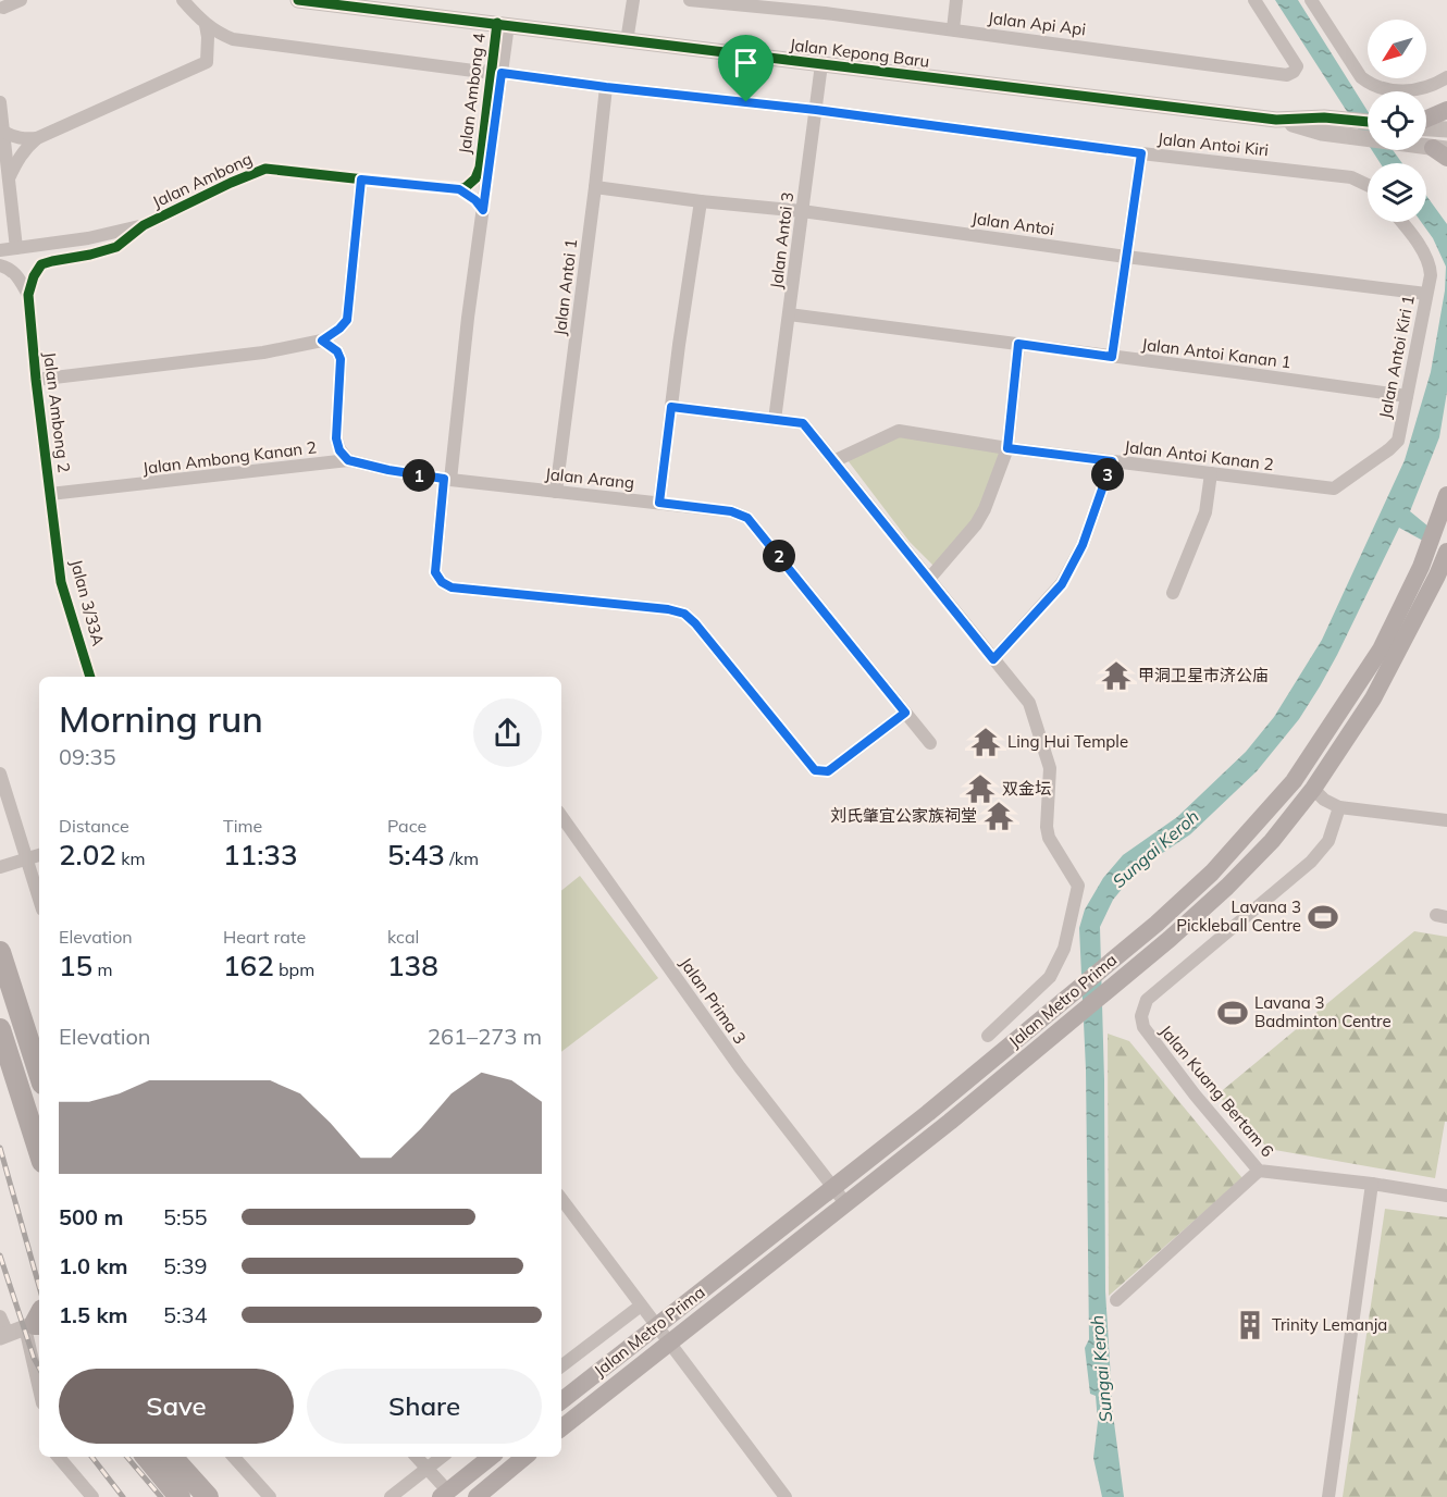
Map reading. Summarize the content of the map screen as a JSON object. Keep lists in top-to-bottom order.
{
  "streets": {
    "main road": ["Jalan Metro Prima"],
    "street": [
      "Jalan Api Api",
      "Jalan Kepong Baru",
      "Jalan Ambong 4",
      "Jalan Antoi Kiri",
      "Jalan Ambong",
      "Jalan Antoi",
      "Jalan Antoi 3",
      "Jalan Antoi 1",
      "Jalan Antoi Kanan 1",
      "Jalan Antoi Kiri 1",
      "Jalan Ambong 2",
      "Jalan Antoi Kanan 2",
      "Jalan Ambong Kanan 2",
      "Jalan Arang",
      "Jalan 3/33A",
      "Jalan Prima 3",
      "Jalan Kuang Bertam 6"
    ]
  },
  "crossings": [
    ["Jalan Kepong Baru", "Jalan Ambong 4"],
    ["Jalan Kepong Baru", "Jalan Antoi 3"],
    ["Jalan Ambong 4", "Jalan Antoi Kiri"],
    ["Jalan Ambong 4", "Jalan Ambong"],
    ["Jalan Ambong 4", "Jalan Ambong Kanan 2"],
    ["Jalan Ambong 4", "Jalan Arang"],
    ["Jalan Antoi Kiri", "Jalan Antoi 3"],
    ["Jalan Antoi Kiri", "Jalan Antoi 1"],
    ["Jalan Ambong", "Jalan Ambong 2"],
    ["Jalan Antoi", "Jalan Antoi 3"],
    ["Jalan Antoi", "Jalan Antoi 1"],
    ["Jalan Antoi", "Jalan Antoi Kiri 1"],
    ["Jalan Antoi 3", "Jalan Antoi Kanan 1"],
    ["Jalan Antoi 1", "Jalan Arang"],
    ["Jalan Antoi Kanan 1", "Jalan Antoi Kiri 1"],
    ["Jalan Antoi Kiri 1", "Jalan Antoi Kanan 2"],
    ["Jalan Ambong 2", "Jalan Ambong Kanan 2"],
    ["Jalan Ambong 2", "Jalan 3/33A"],
    ["Jalan Ambong Kanan 2", "Jalan Arang"],
    ["Jalan Ambong Kanan 2", "Jalan 3/33A"],
    ["Jalan Prima 3", "Jalan Metro Prima"]
  ],
  "water": ["Sungai Keroh"],
  "places": {
    "temple": [
      "甲洞卫星市济公庙",
      "Ling Hui Temple",
      "双金坛",
      "刘氏肇宜公家族祠堂"
    ],
    "sports": ["Lavana 3 Pickleball Centre", "Lavana 3 Badminton Centre"],
    "building": ["Trinity Lemanja"]
  },
  "north": "bottom left",
  "page": {
    "pins": ["3", "1", "2"],
    "heading": ["Morning run", "09:35"],
    "stats": [
      ["Distance", "2.02 km"],
      ["Time", "11:33"],
      ["Pace", "5:43 /km"],
      ["Elevation", "15 m"],
      ["Heart rate", "162 bpm"],
      ["kcal", "138"]
    ],
    "chart": ["Elevation", "261–273 m"],
    "list": [
      {
        "name": "500 m",
        "note": "5:55"
      },
      {
        "name": "1.0 km",
        "note": "5:39"
      },
      {
        "name": "1.5 km",
        "note": "5:34"
      }
    ],
    "buttons": ["Save", "Share"]
  }
}
